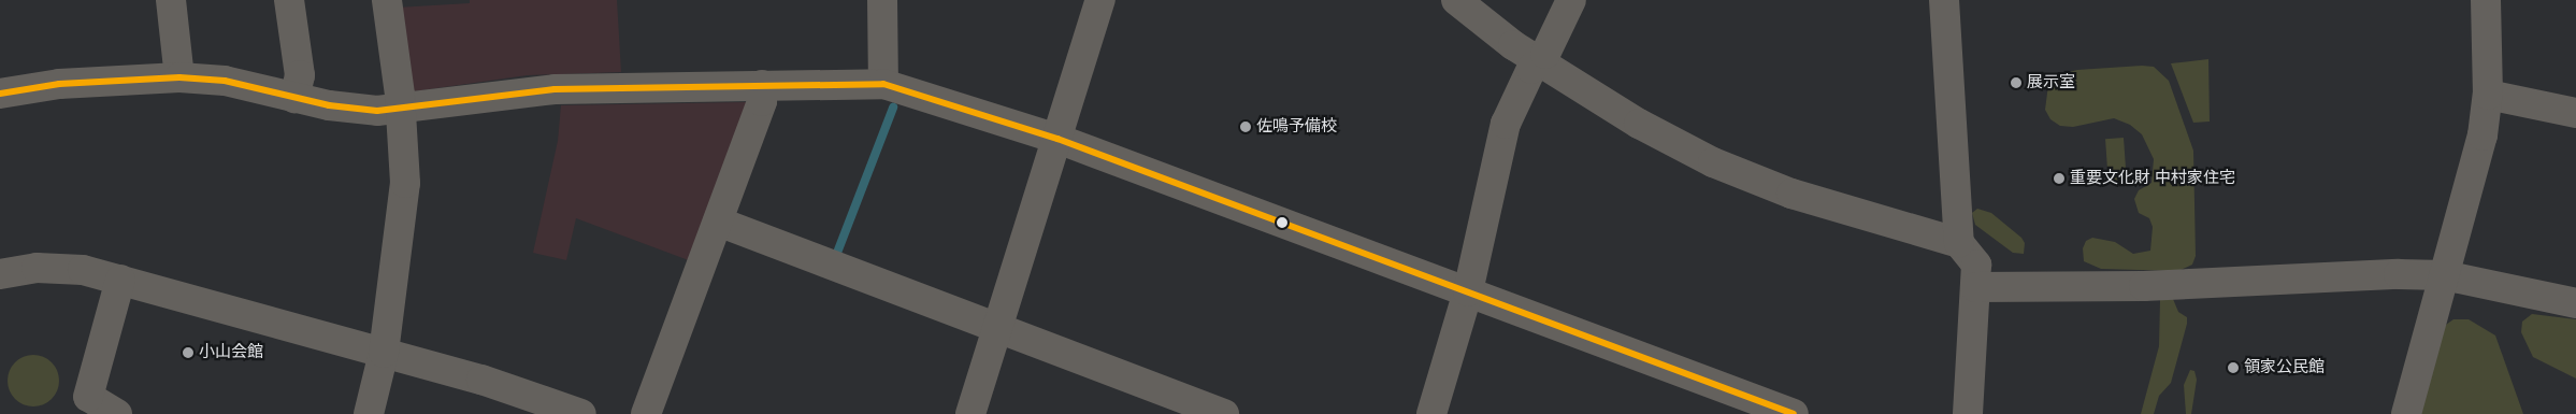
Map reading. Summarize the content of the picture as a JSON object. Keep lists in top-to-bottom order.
{
  "places": [
    "展示室",
    "佐鳴予備校",
    "重要文化財 中村家住宅",
    "小山会館",
    "領家公民館"
  ]
}
